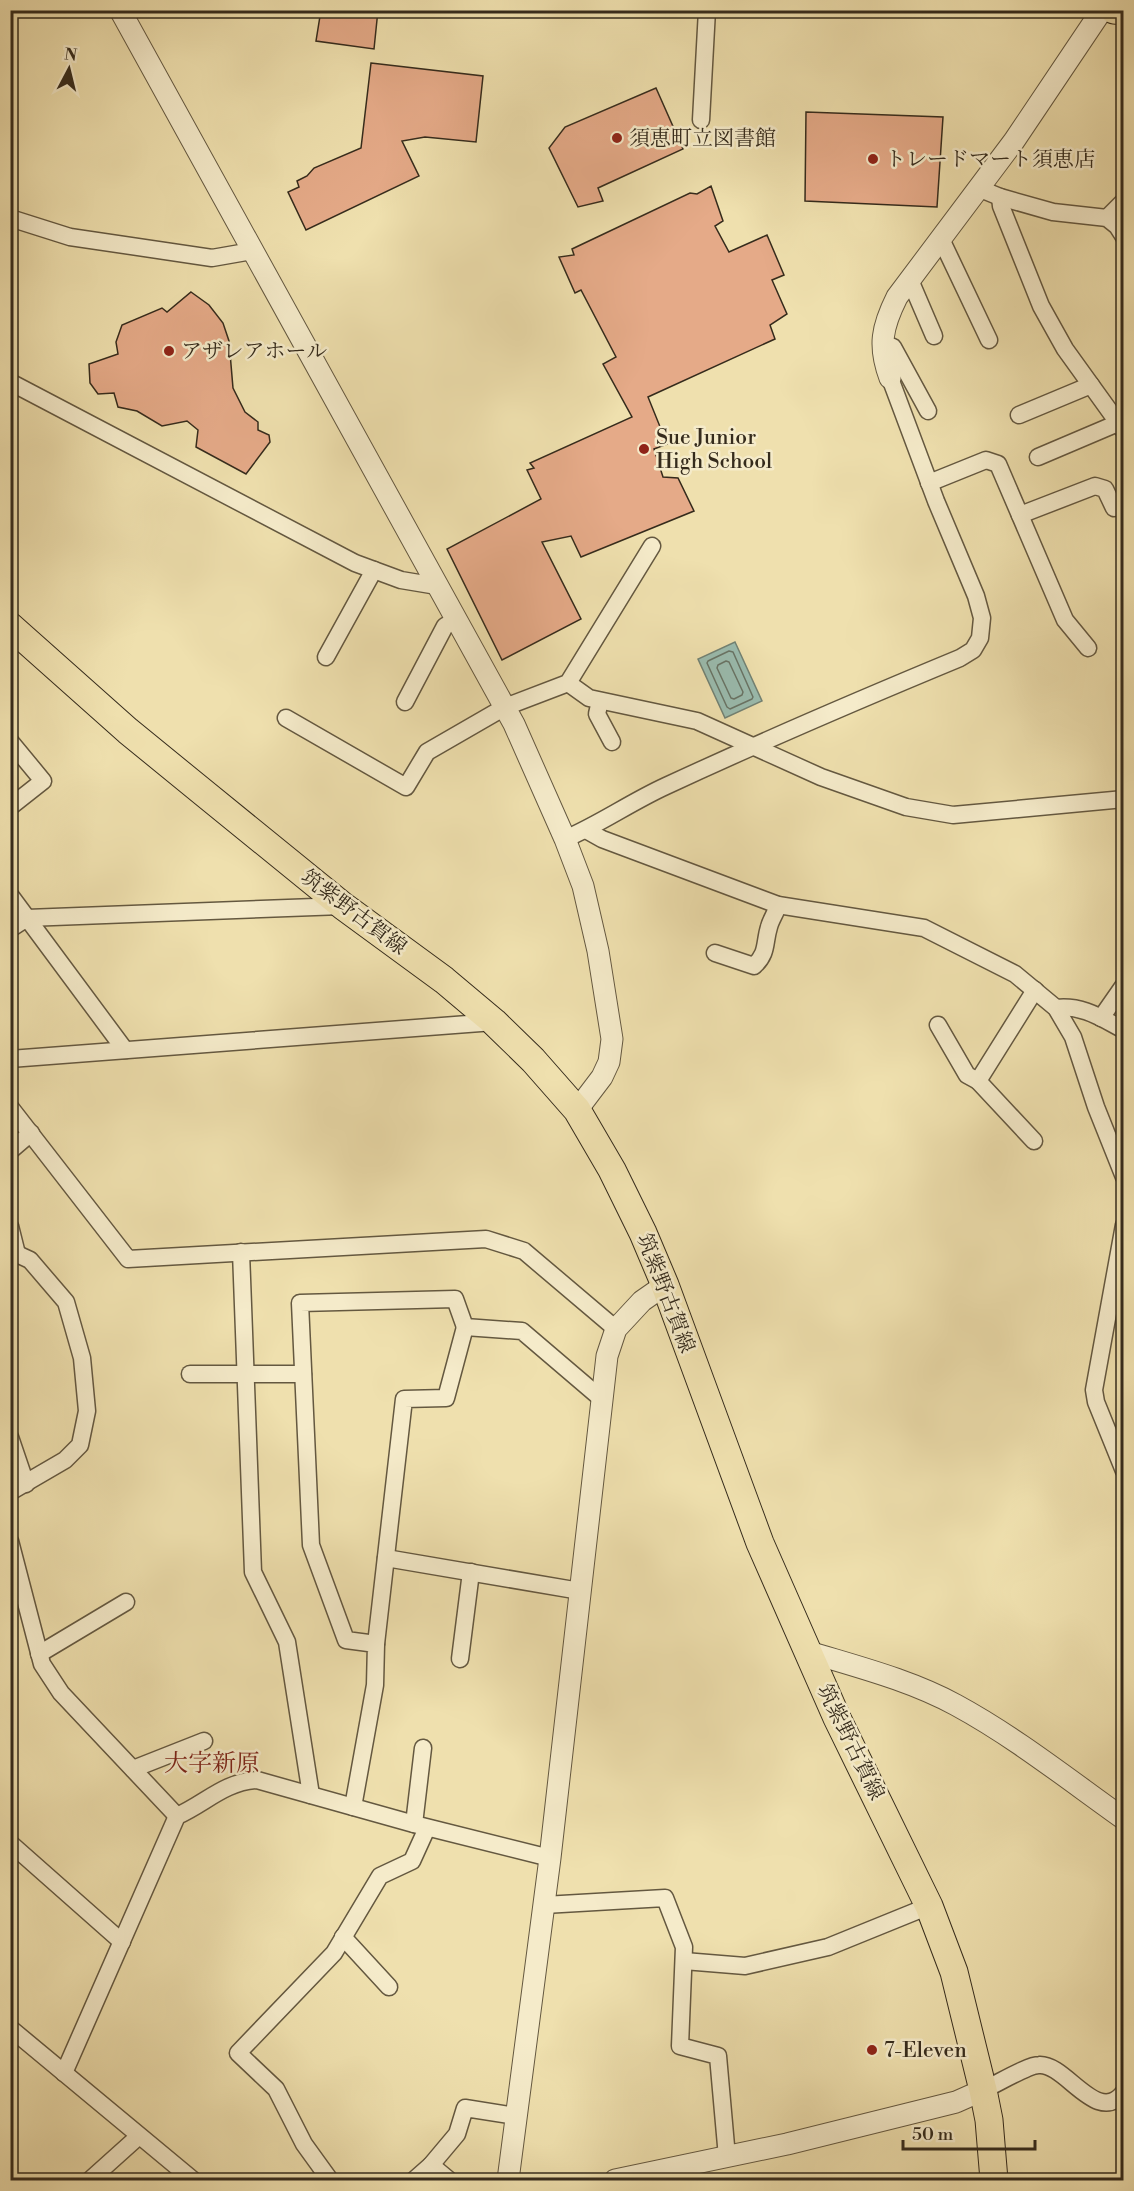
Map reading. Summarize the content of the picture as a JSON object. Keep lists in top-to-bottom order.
{
  "streets": {
    "main road": ["筑紫野古賀線"]
  },
  "districts": ["大字新原"],
  "places": [
    "須恵町立図書館",
    "トレードマート須恵店",
    "アザレアホール",
    "Sue Junior High School",
    "7-Eleven"
  ],
  "scale_bar": "50 m",
  "north": "top"
}
